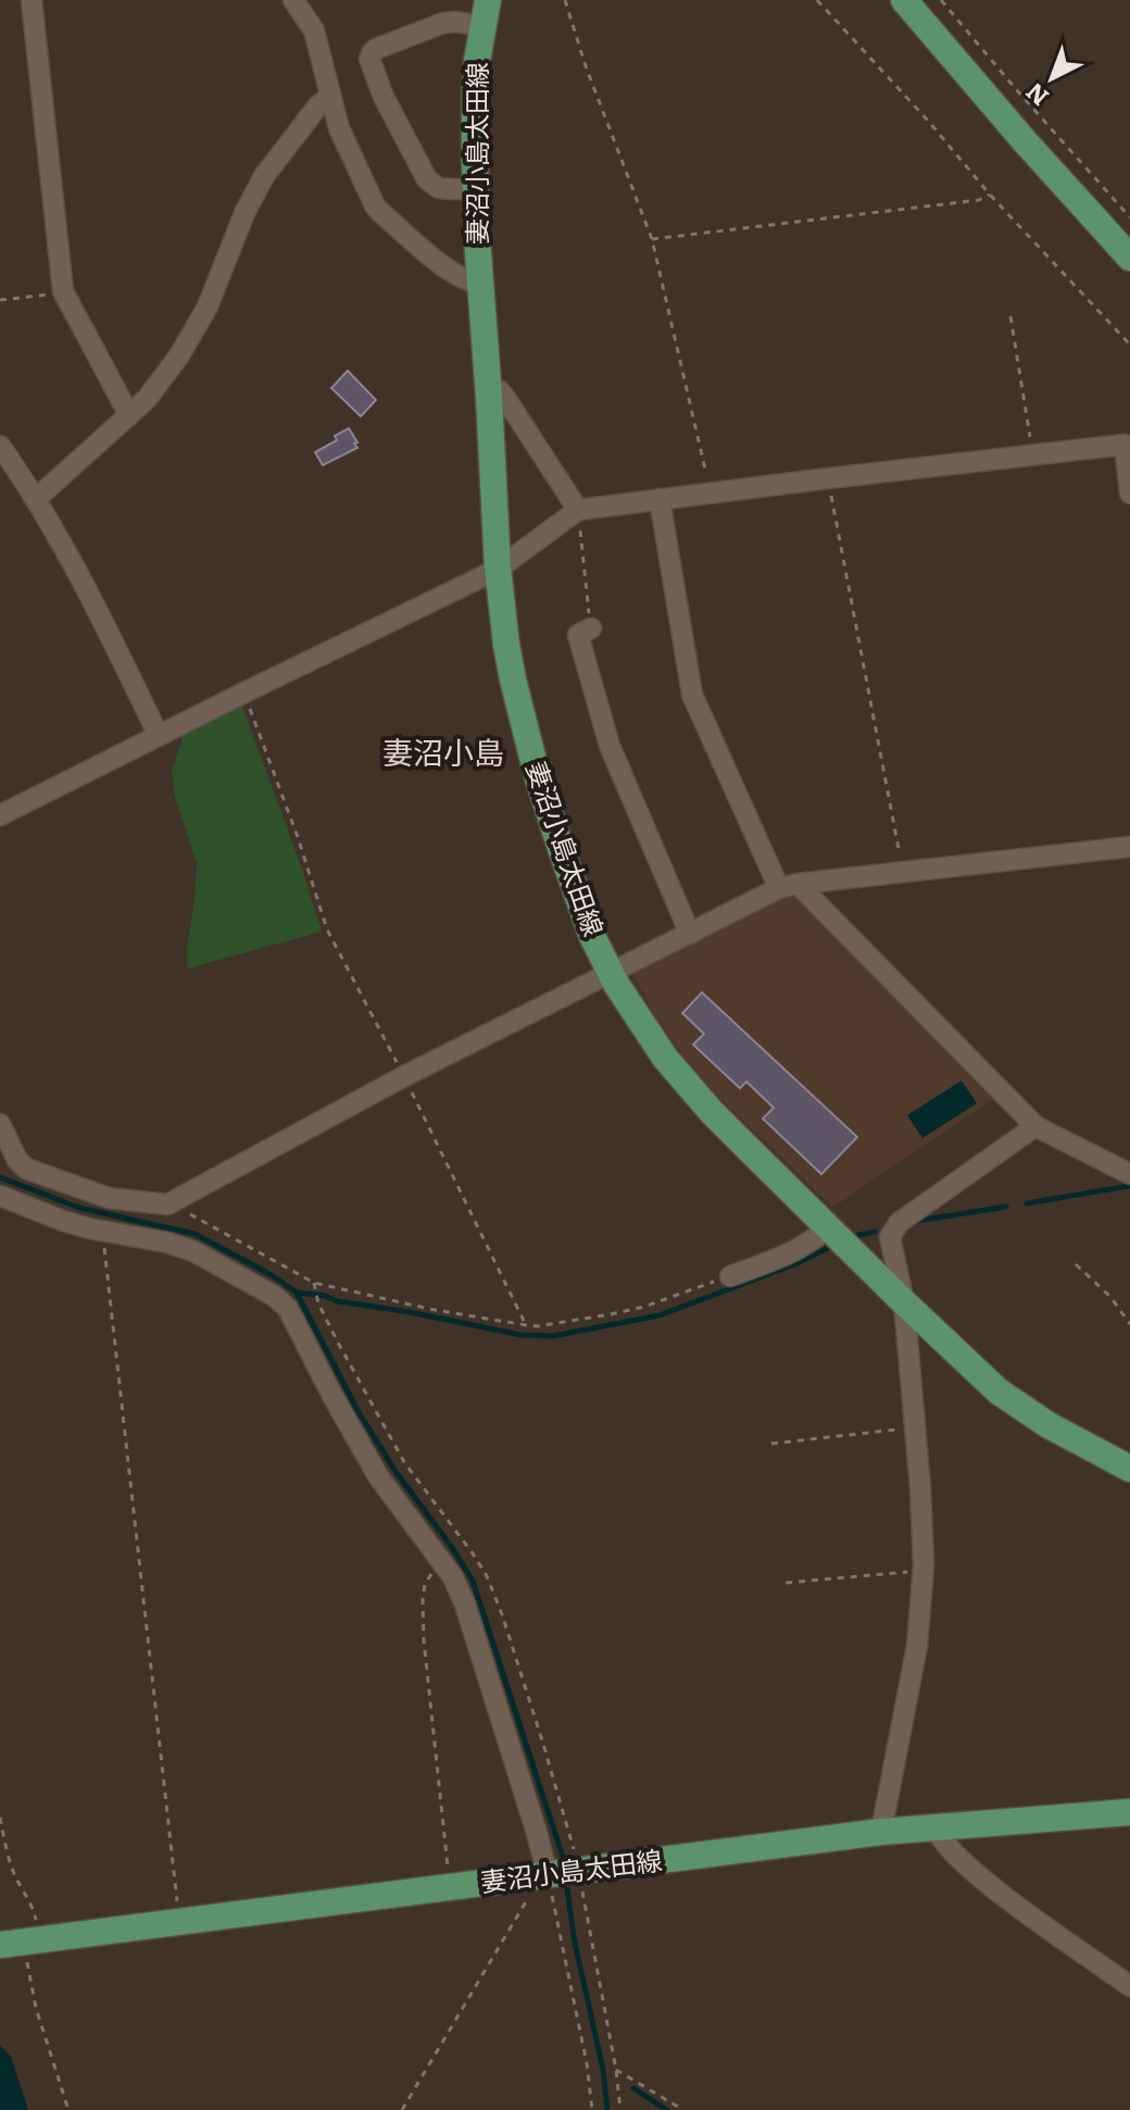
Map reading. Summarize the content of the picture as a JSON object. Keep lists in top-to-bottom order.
{
  "streets": {
    "main road": ["妻沼小島太田線"]
  },
  "districts": ["妻沼小島"],
  "north": "bottom left"
}
